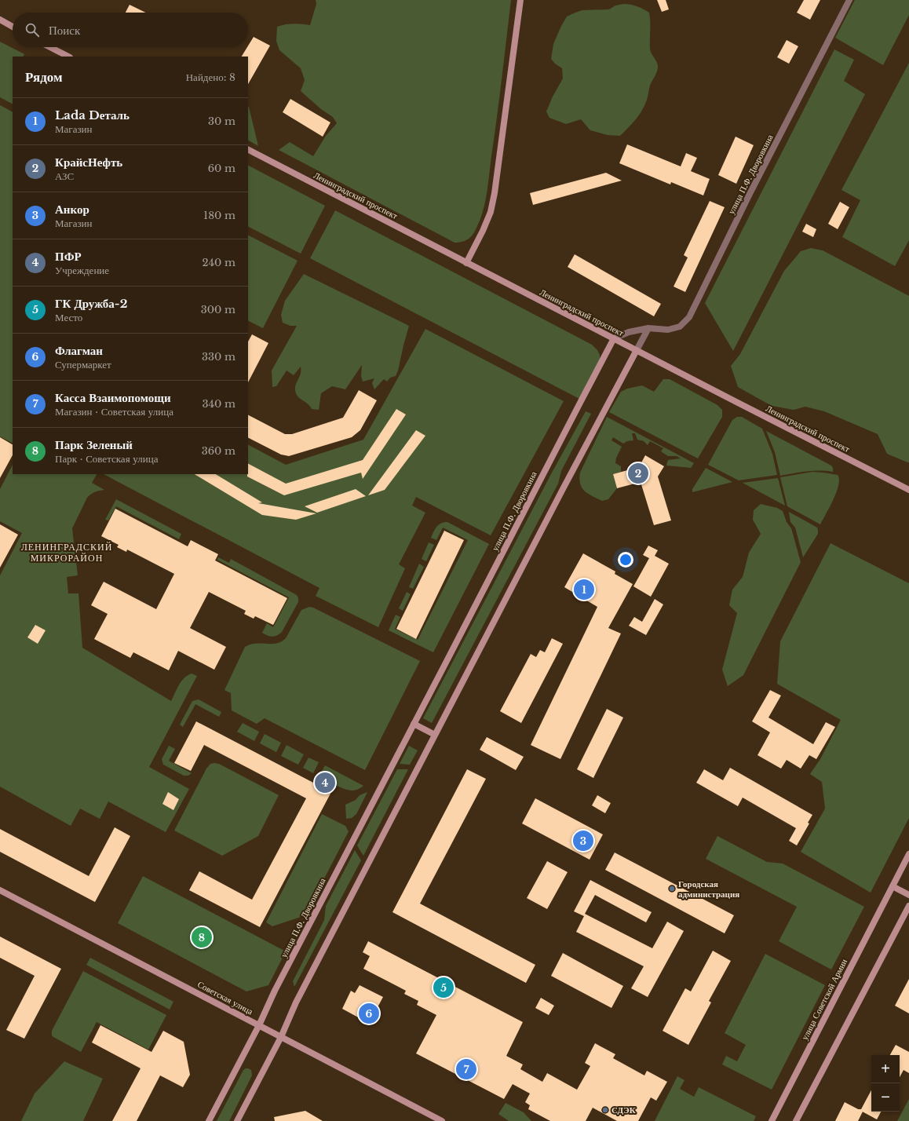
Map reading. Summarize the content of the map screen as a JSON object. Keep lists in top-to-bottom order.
{
  "streets": {
    "street": [
      "улица П.Ф. Дворовкина",
      "Ленинградский проспект",
      "Советская улица",
      "улица Советской Армии"
    ]
  },
  "crossings": [
    ["улица П.Ф. Дворовкина", "Ленинградский проспект"],
    ["улица П.Ф. Дворовкина", "Советская улица"]
  ],
  "districts": ["ЛЕНИНГРАДСКИЙ МИКРОРАЙОН"],
  "places": ["Городская администрация", "СДЭК"],
  "page": {
    "search": "Поиск",
    "heading": ["Рядом", "Найдено: 8"],
    "list": [
      {
        "mark": "1",
        "name": "Lada Dеталь",
        "note": "Магазин",
        "value": "30 m"
      },
      {
        "mark": "2",
        "name": "КрайсНефть",
        "note": "АЗС",
        "value": "60 m"
      },
      {
        "mark": "3",
        "name": "Анкор",
        "note": "Магазин",
        "value": "180 m"
      },
      {
        "mark": "4",
        "name": "ПФР",
        "note": "Учреждение",
        "value": "240 m"
      },
      {
        "mark": "5",
        "name": "ГК Дружба-2",
        "note": "Место",
        "value": "300 m"
      },
      {
        "mark": "6",
        "name": "Флагман",
        "note": "Супермаркет",
        "value": "330 m"
      },
      {
        "mark": "7",
        "name": "Касса Взаимопомощи",
        "note": "Магазин · Советская улица",
        "value": "340 m"
      },
      {
        "mark": "8",
        "name": "Парк Зеленый",
        "note": "Парк · Советская улица",
        "value": "360 m"
      }
    ],
    "pins": [
      "2",
      "1",
      "4",
      "3",
      "8",
      "5",
      "6",
      "7"
    ],
    "map_buttons": ["+", "−"]
  }
}
